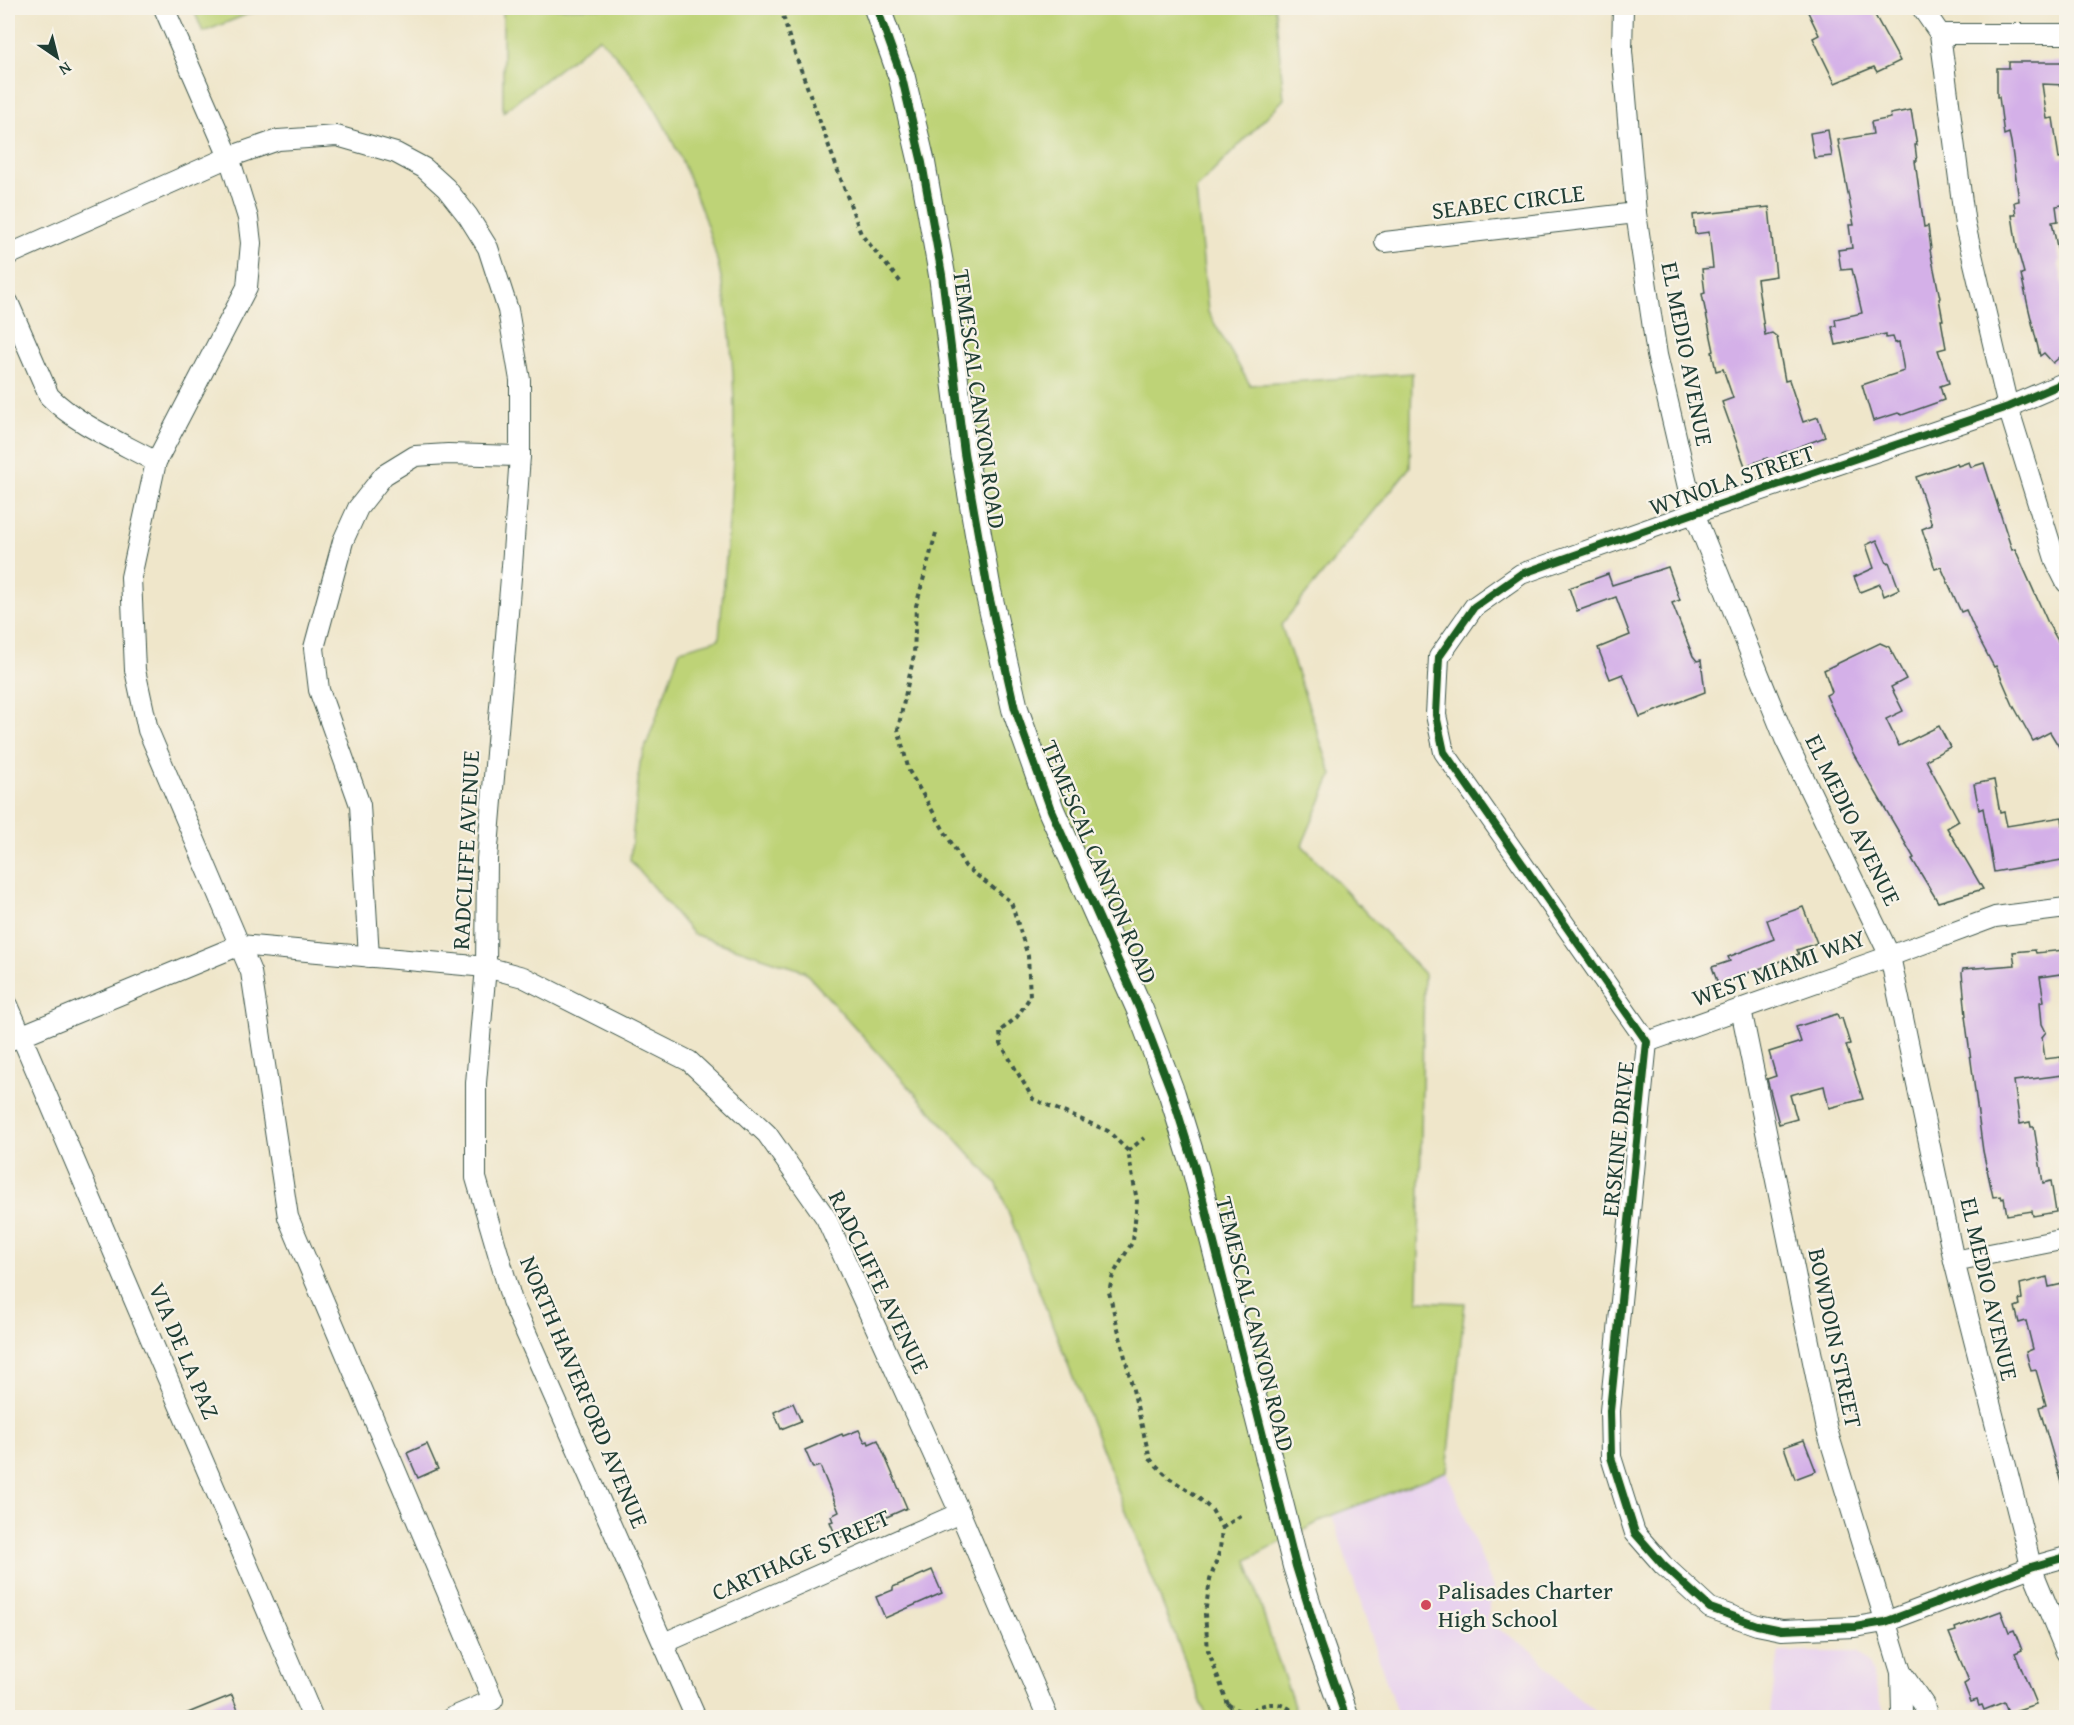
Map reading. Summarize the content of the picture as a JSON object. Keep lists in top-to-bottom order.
{
  "streets": {
    "main road": ["TEMESCAL CANYON ROAD"],
    "street": [
      "SEABEC CIRCLE",
      "EL MEDIO AVENUE",
      "WYNOLA STREET",
      "RADCLIFFE AVENUE",
      "WEST MIAMI WAY",
      "ERSKINE DRIVE",
      "BOWDOIN STREET",
      "VIA DE LA PAZ",
      "NORTH HAVERFORD AVENUE",
      "CARTHAGE STREET"
    ]
  },
  "crossings": [
    ["SEABEC CIRCLE", "EL MEDIO AVENUE"],
    ["EL MEDIO AVENUE", "WYNOLA STREET"],
    ["EL MEDIO AVENUE", "WEST MIAMI WAY"],
    ["EL MEDIO AVENUE", "ERSKINE DRIVE"],
    ["WYNOLA STREET", "ERSKINE DRIVE"],
    ["RADCLIFFE AVENUE", "NORTH HAVERFORD AVENUE"],
    ["RADCLIFFE AVENUE", "CARTHAGE STREET"],
    ["WEST MIAMI WAY", "ERSKINE DRIVE"],
    ["WEST MIAMI WAY", "BOWDOIN STREET"],
    ["ERSKINE DRIVE", "BOWDOIN STREET"],
    ["NORTH HAVERFORD AVENUE", "CARTHAGE STREET"]
  ],
  "places": ["Palisades Charter High School"],
  "north": "bottom right"
}
